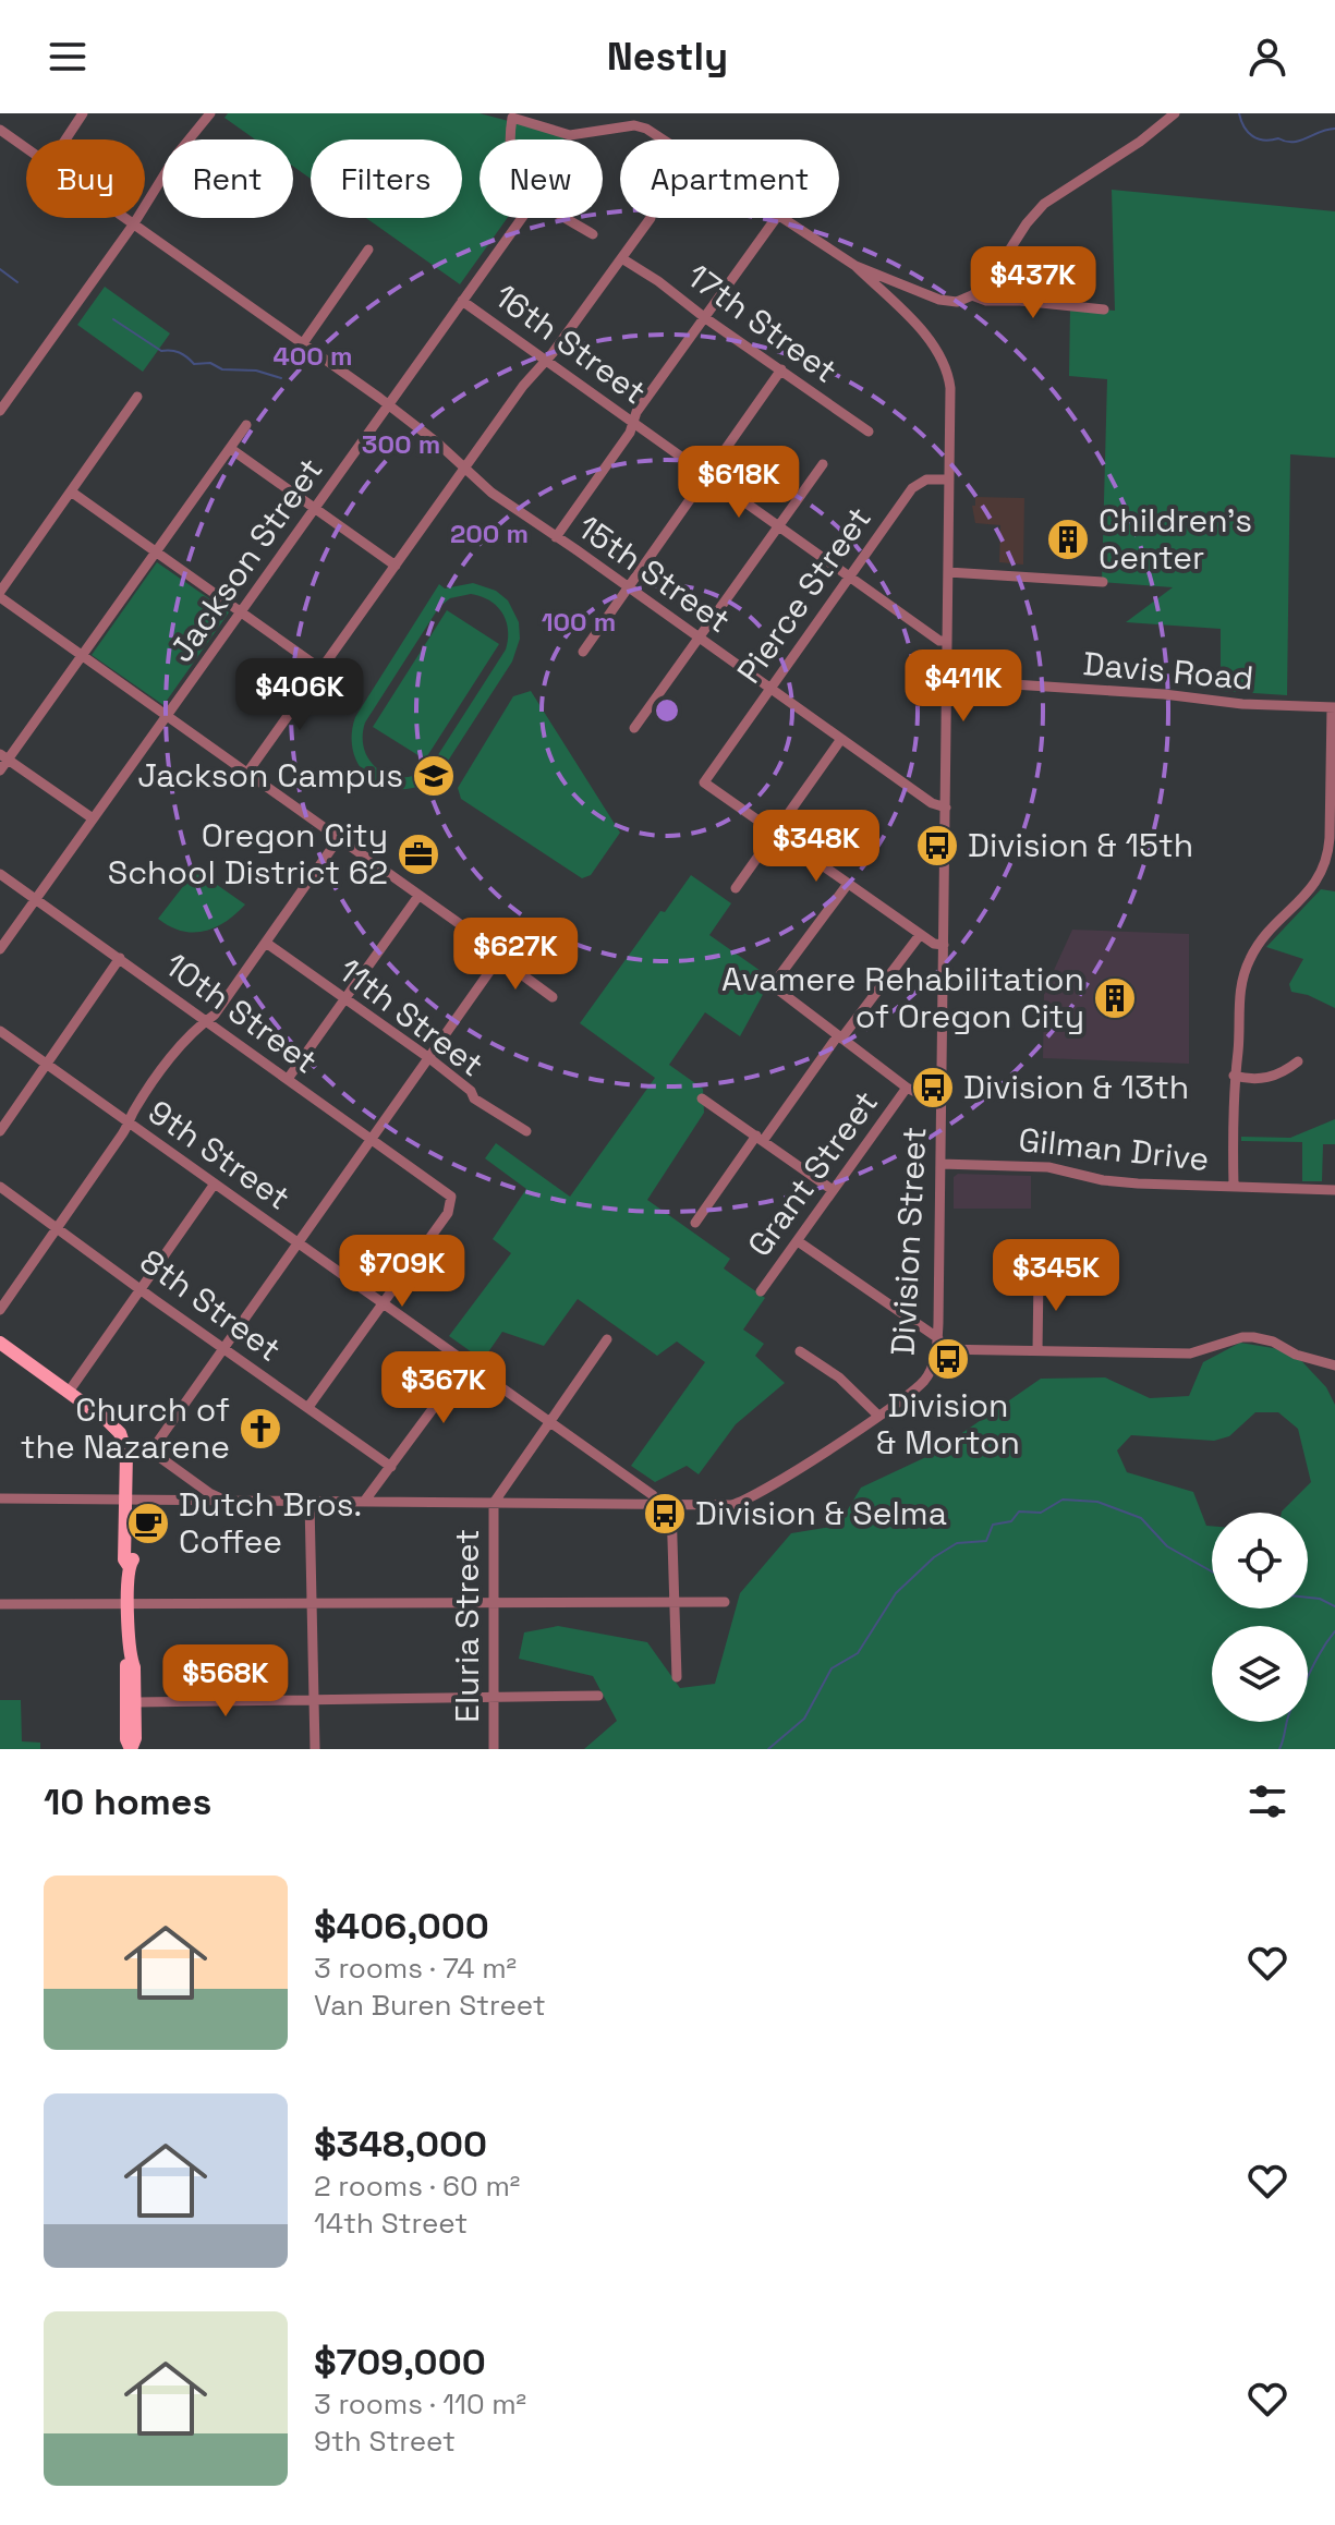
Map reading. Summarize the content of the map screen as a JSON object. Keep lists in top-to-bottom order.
{
  "streets": {
    "street": [
      "17th Street",
      "16th Street",
      "Jackson Street",
      "15th Street",
      "Pierce Street",
      "Davis Road",
      "10th Street",
      "11th Street",
      "Gilman Drive",
      "9th Street",
      "Grant Street",
      "Division Street",
      "8th Street",
      "Eluria Street"
    ]
  },
  "crossings": [
    ["16th Street", "Jackson Street"],
    ["16th Street", "Pierce Street"],
    ["16th Street", "Division Street"],
    ["Jackson Street", "15th Street"],
    ["Jackson Street", "10th Street"],
    ["15th Street", "Pierce Street"],
    ["15th Street", "Division Street"],
    ["Pierce Street", "Division Street"],
    ["Davis Road", "Division Street"],
    ["10th Street", "9th Street"],
    ["Gilman Drive", "Division Street"],
    ["9th Street", "Division Street"],
    ["Division Street", "Eluria Street"]
  ],
  "places": {
    "building": ["Children's Center", "Avamere Rehabilitation of Oregon City"],
    "school or university": ["Jackson Campus"],
    "bus stop": [
      "Division & 15th",
      "Division & 13th",
      "Division & Morton",
      "Division & Selma"
    ],
    "office": ["Oregon City School District 62"],
    "church": ["Church of the Nazarene"],
    "cafe": ["Dutch Bros. Coffee"]
  },
  "page": {
    "header": "Nestly",
    "chip": [
      "Buy",
      "Rent",
      "Filters",
      "New",
      "Apartment"
    ],
    "price": [
      "$437K",
      "$618K",
      "$411K",
      "$406K",
      "$348K",
      "$627K",
      "$709K",
      "$345K",
      "$367K",
      "$568K"
    ],
    "heading": "10 homes",
    "list": [
      {
        "name": "$406,000",
        "note": "3 rooms · 74 m² · Van Buren Street"
      },
      {
        "name": "$348,000",
        "note": "2 rooms · 60 m² · 14th Street"
      },
      {
        "name": "$709,000",
        "note": "3 rooms · 110 m² · 9th Street"
      }
    ]
  },
  "rings": [
    "400 m",
    "300 m",
    "200 m",
    "100 m"
  ]
}
